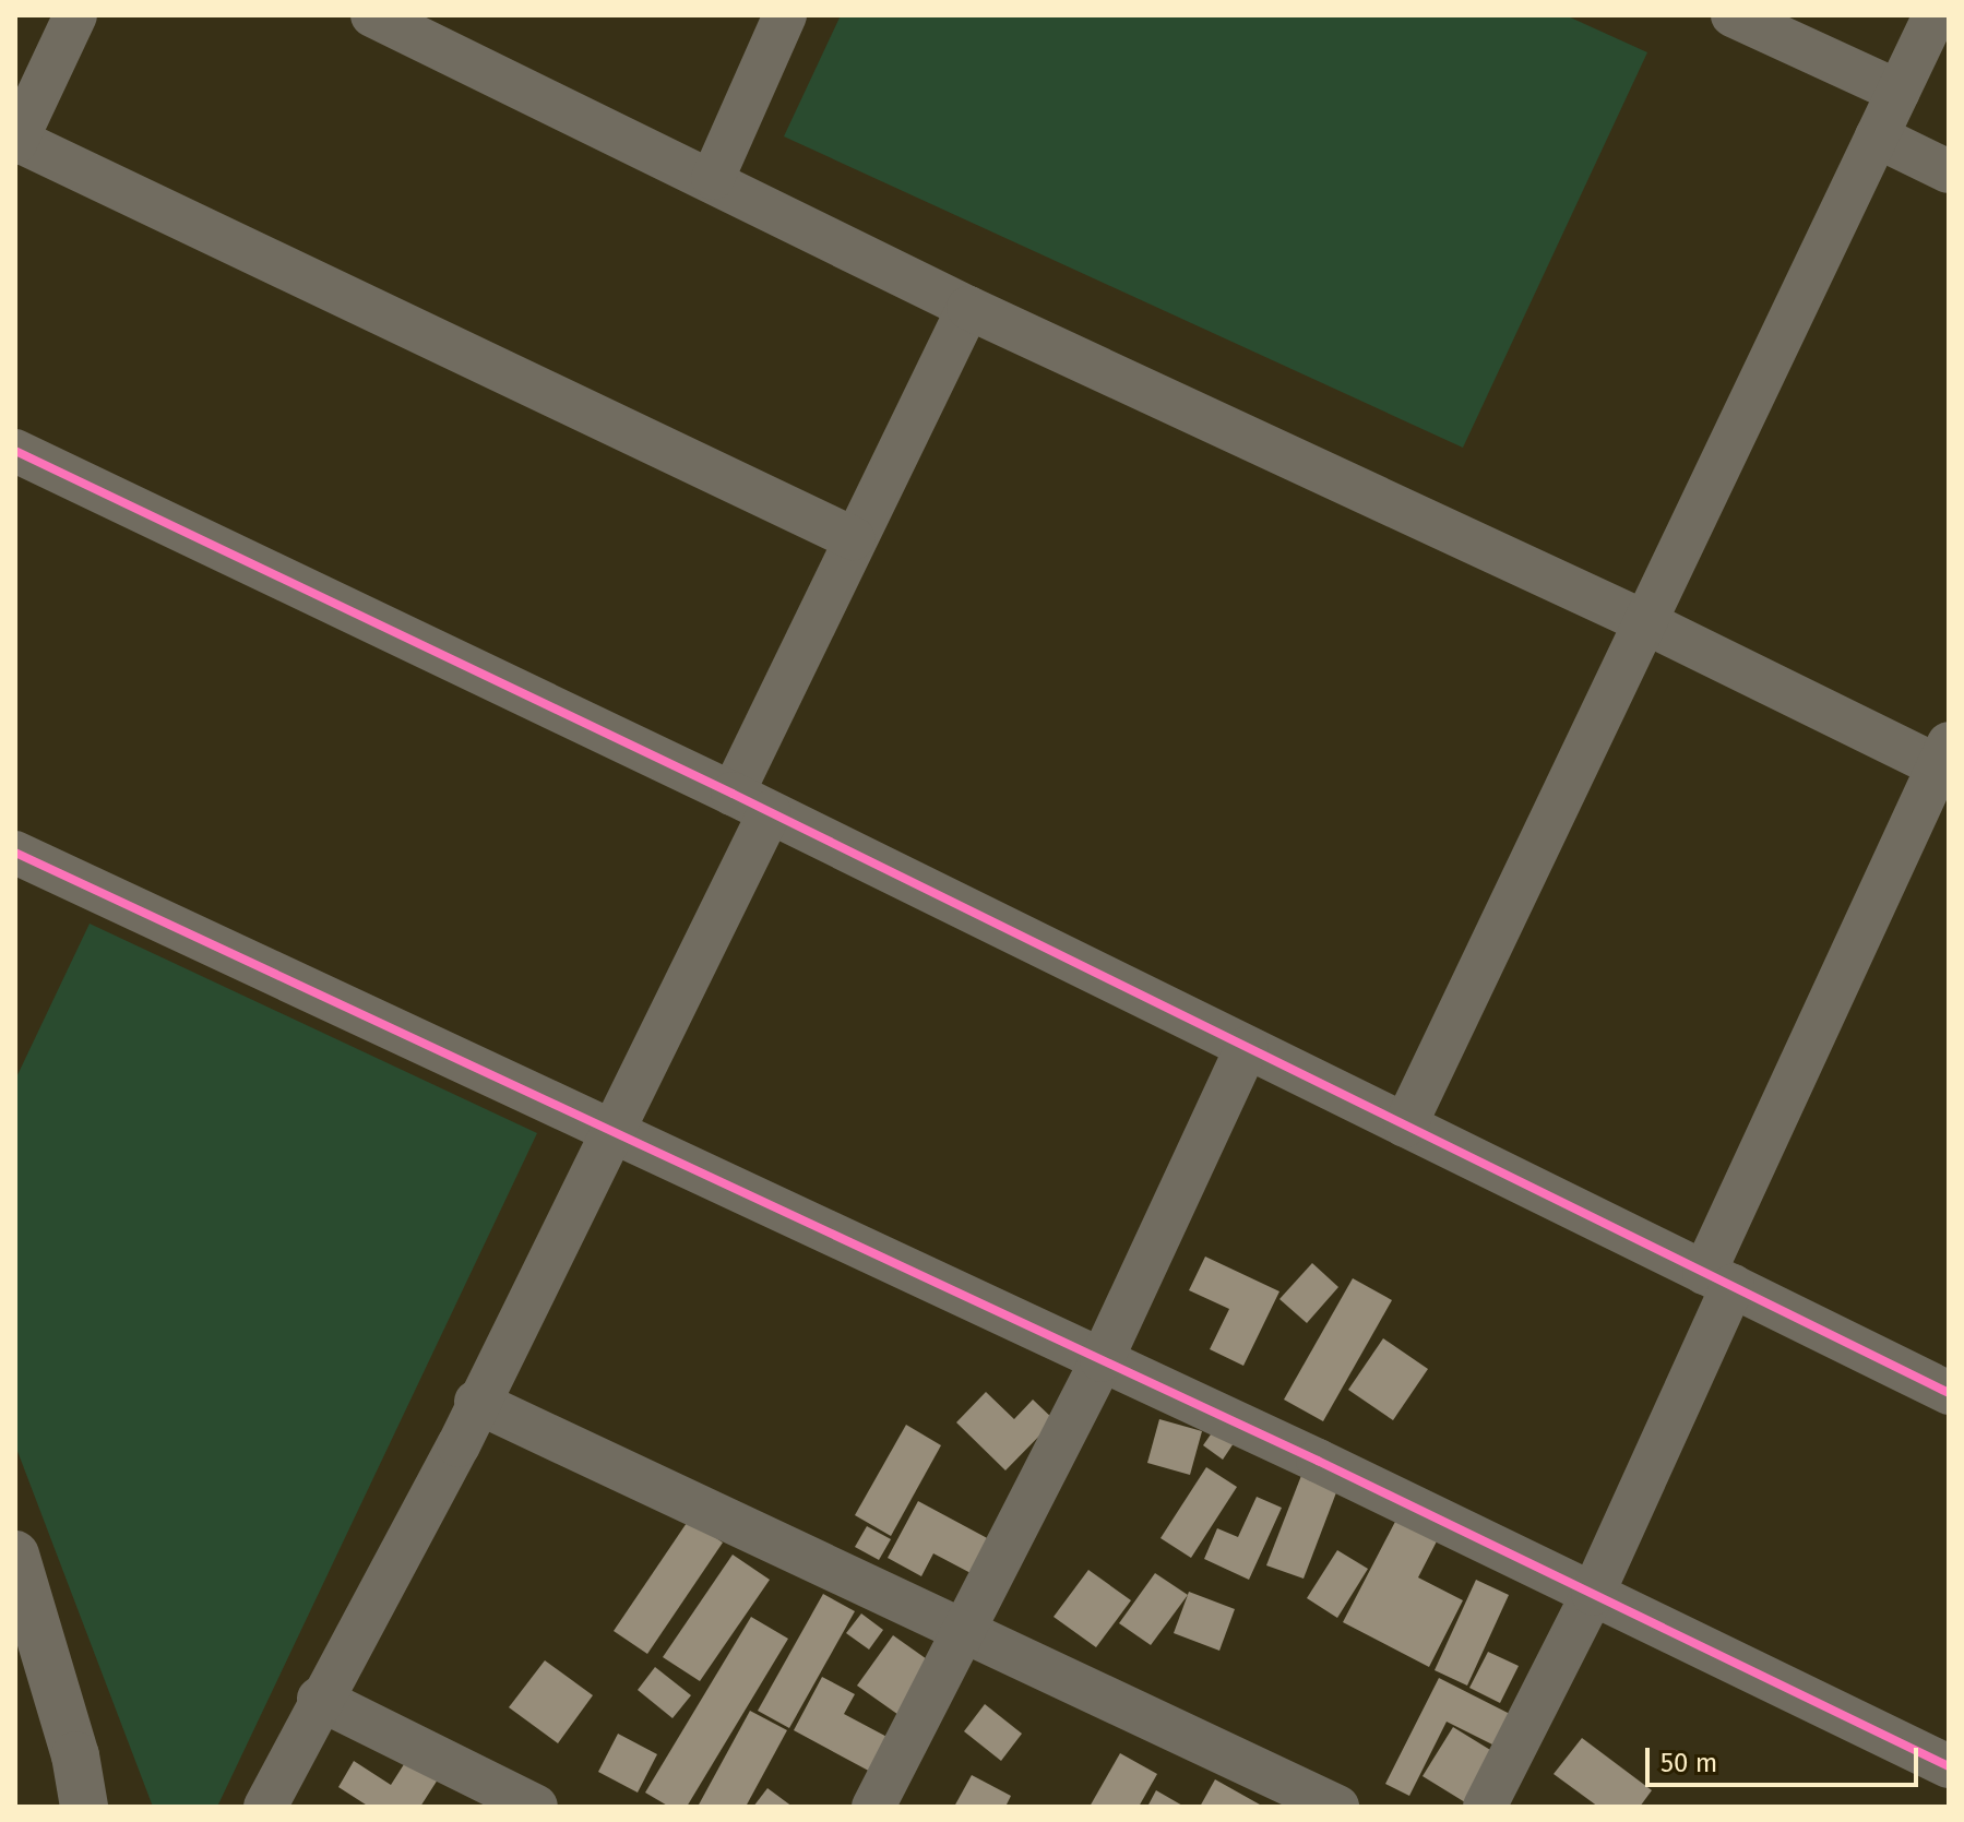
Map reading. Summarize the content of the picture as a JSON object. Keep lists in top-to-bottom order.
{
  "scale_bar": "50 m"
}
